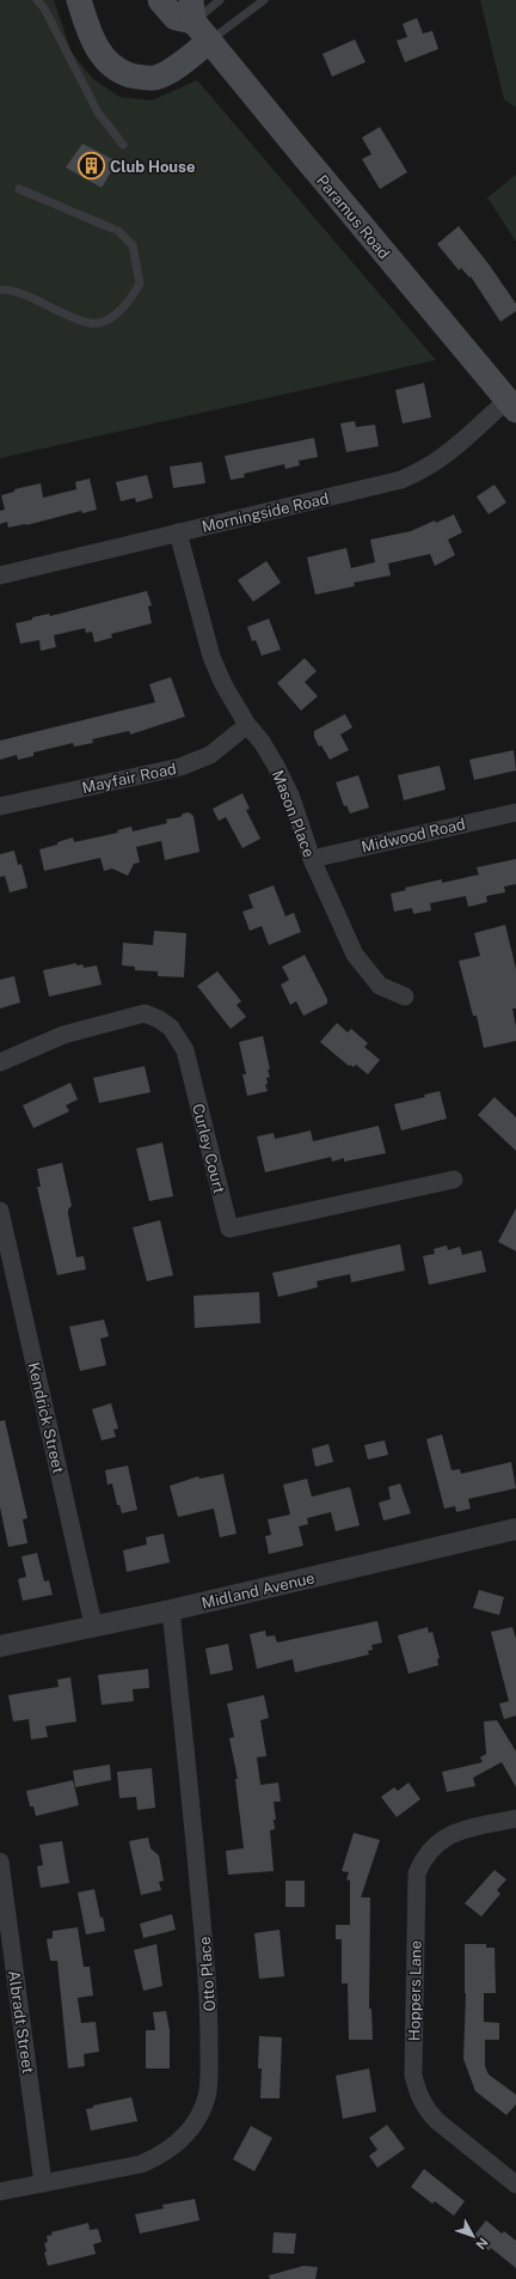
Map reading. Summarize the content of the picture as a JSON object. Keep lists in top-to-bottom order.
{
  "streets": {
    "main road": ["Paramus Road"],
    "street": [
      "Morningside Road",
      "Mayfair Road",
      "Mason Place",
      "Midwood Road",
      "Curley Court",
      "Kendrick Street",
      "Midland Avenue",
      "Otto Place",
      "Hoppers Lane",
      "Albradt Street"
    ]
  },
  "crossings": [
    ["Paramus Road", "Morningside Road"],
    ["Morningside Road", "Mason Place"],
    ["Mayfair Road", "Mason Place"],
    ["Mason Place", "Midwood Road"],
    ["Kendrick Street", "Midland Avenue"],
    ["Midland Avenue", "Otto Place"],
    ["Otto Place", "Albradt Street"]
  ],
  "places": {
    "building": ["Club House"]
  },
  "north": "bottom right"
}
